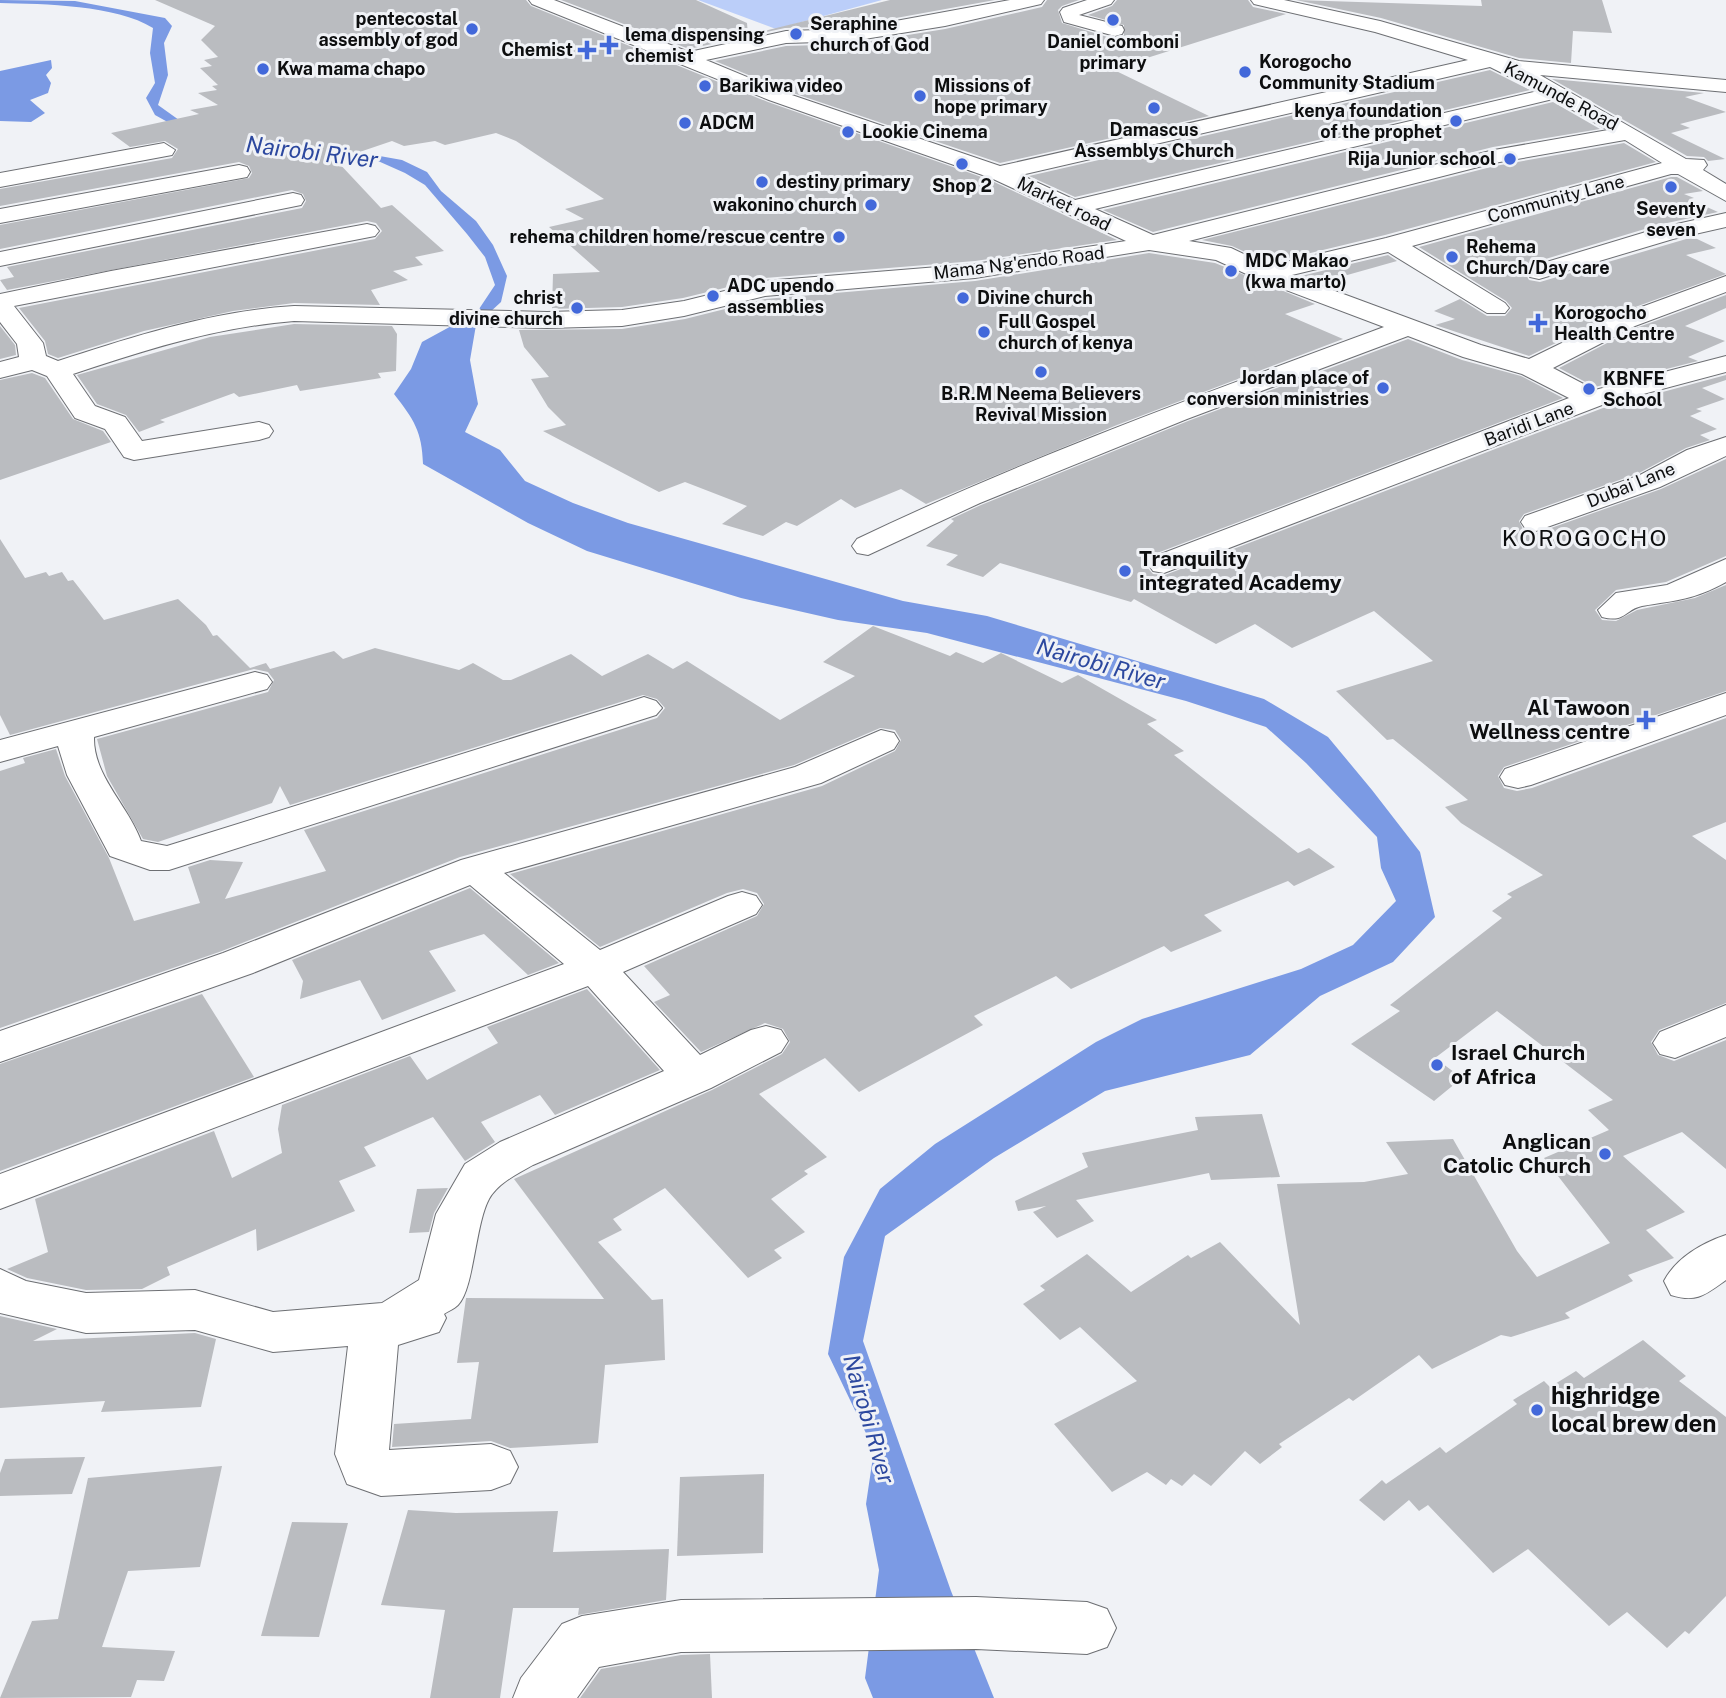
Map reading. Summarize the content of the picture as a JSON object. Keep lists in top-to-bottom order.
{
  "streets": {
    "street": [
      "Kamunde Road",
      "Community Lane",
      "Market road",
      "Mama Ng'endo Road",
      "Baridi Lane",
      "Dubai Lane"
    ]
  },
  "crossings": [
    ["Kamunde Road", "Community Lane"],
    ["Kamunde Road", "Mama Ng'endo Road"],
    ["Community Lane", "Market road"],
    ["Market road", "Mama Ng'endo Road"],
    ["Market road", "Baridi Lane"]
  ],
  "districts": ["KOROGOCHO"],
  "water": ["Nairobi River"],
  "places": {
    "other": [
      "Daniel comboni primary",
      "pentecostal assembly of god",
      "Seraphine church of God",
      "Kwa mama chapo",
      "Korogocho Community Stadium",
      "Barikiwa video",
      "Missions of hope primary",
      "Damascus Assemblys Church",
      "kenya foundation of the prophet",
      "ADCM",
      "Lookie Cinema",
      "Rija Junior school",
      "Shop 2",
      "destiny primary",
      "Seventy seven",
      "wakonino church",
      "rehema children home/rescue centre",
      "Rehema Church/Day care",
      "MDC Makao (kwa marto)",
      "ADC upendo assemblies",
      "Divine church",
      "christ divine church",
      "Full Gospel church of kenya",
      "B.R.M Neema Believers Revival Mission",
      "Jordan place of conversion ministries",
      "KBNFE School",
      "Tranquility integrated Academy",
      "Israel Church of Africa",
      "Anglican Catolic Church",
      "highridge local brew den"
    ],
    "health": [
      "lema dispensing chemist",
      "Chemist",
      "Korogocho Health Centre",
      "Al Tawoon Wellness centre"
    ]
  }
}
